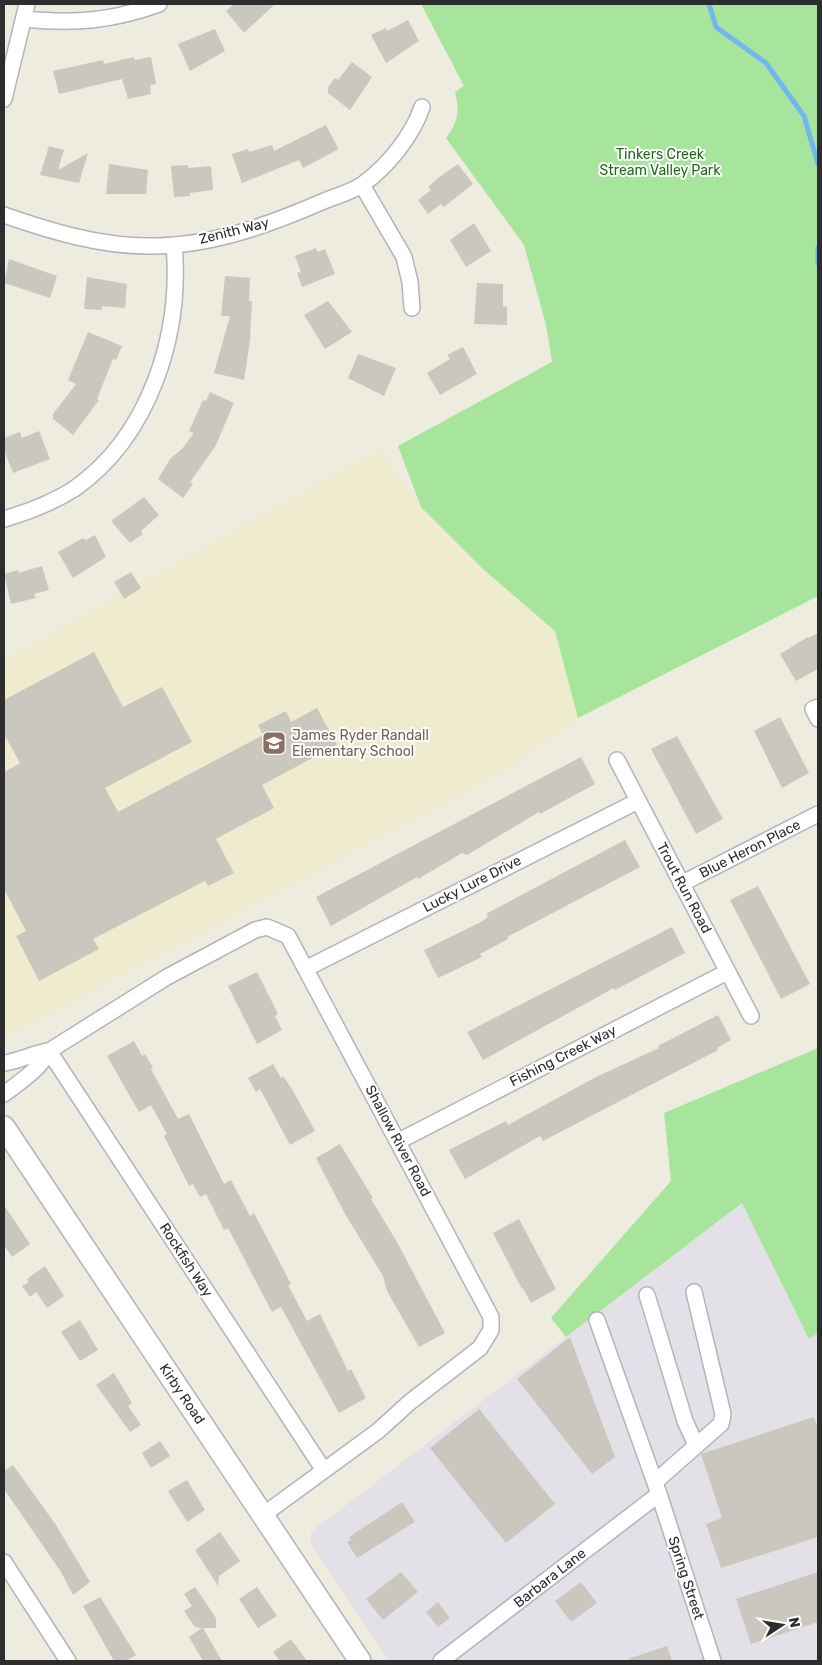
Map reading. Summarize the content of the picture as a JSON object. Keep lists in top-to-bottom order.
{
  "streets": {
    "main road": ["Kirby Road"],
    "street": [
      "Zenith Way",
      "Blue Heron Place",
      "Lucky Lure Drive",
      "Trout Run Road",
      "Fishing Creek Way",
      "Shallow River Road",
      "Rockfish Way",
      "Barbara Lane",
      "Spring Street"
    ]
  },
  "crossings": [
    ["Blue Heron Place", "Trout Run Road"],
    ["Lucky Lure Drive", "Trout Run Road"],
    ["Lucky Lure Drive", "Shallow River Road"],
    ["Trout Run Road", "Fishing Creek Way"],
    ["Fishing Creek Way", "Shallow River Road"],
    ["Shallow River Road", "Rockfish Way"],
    ["Shallow River Road", "Kirby Road"],
    ["Barbara Lane", "Spring Street"]
  ],
  "parks": ["Tinkers Creek Stream Valley Park"],
  "places": {
    "school or university": ["James Ryder Randall Elementary School"]
  },
  "north": "right"
}
